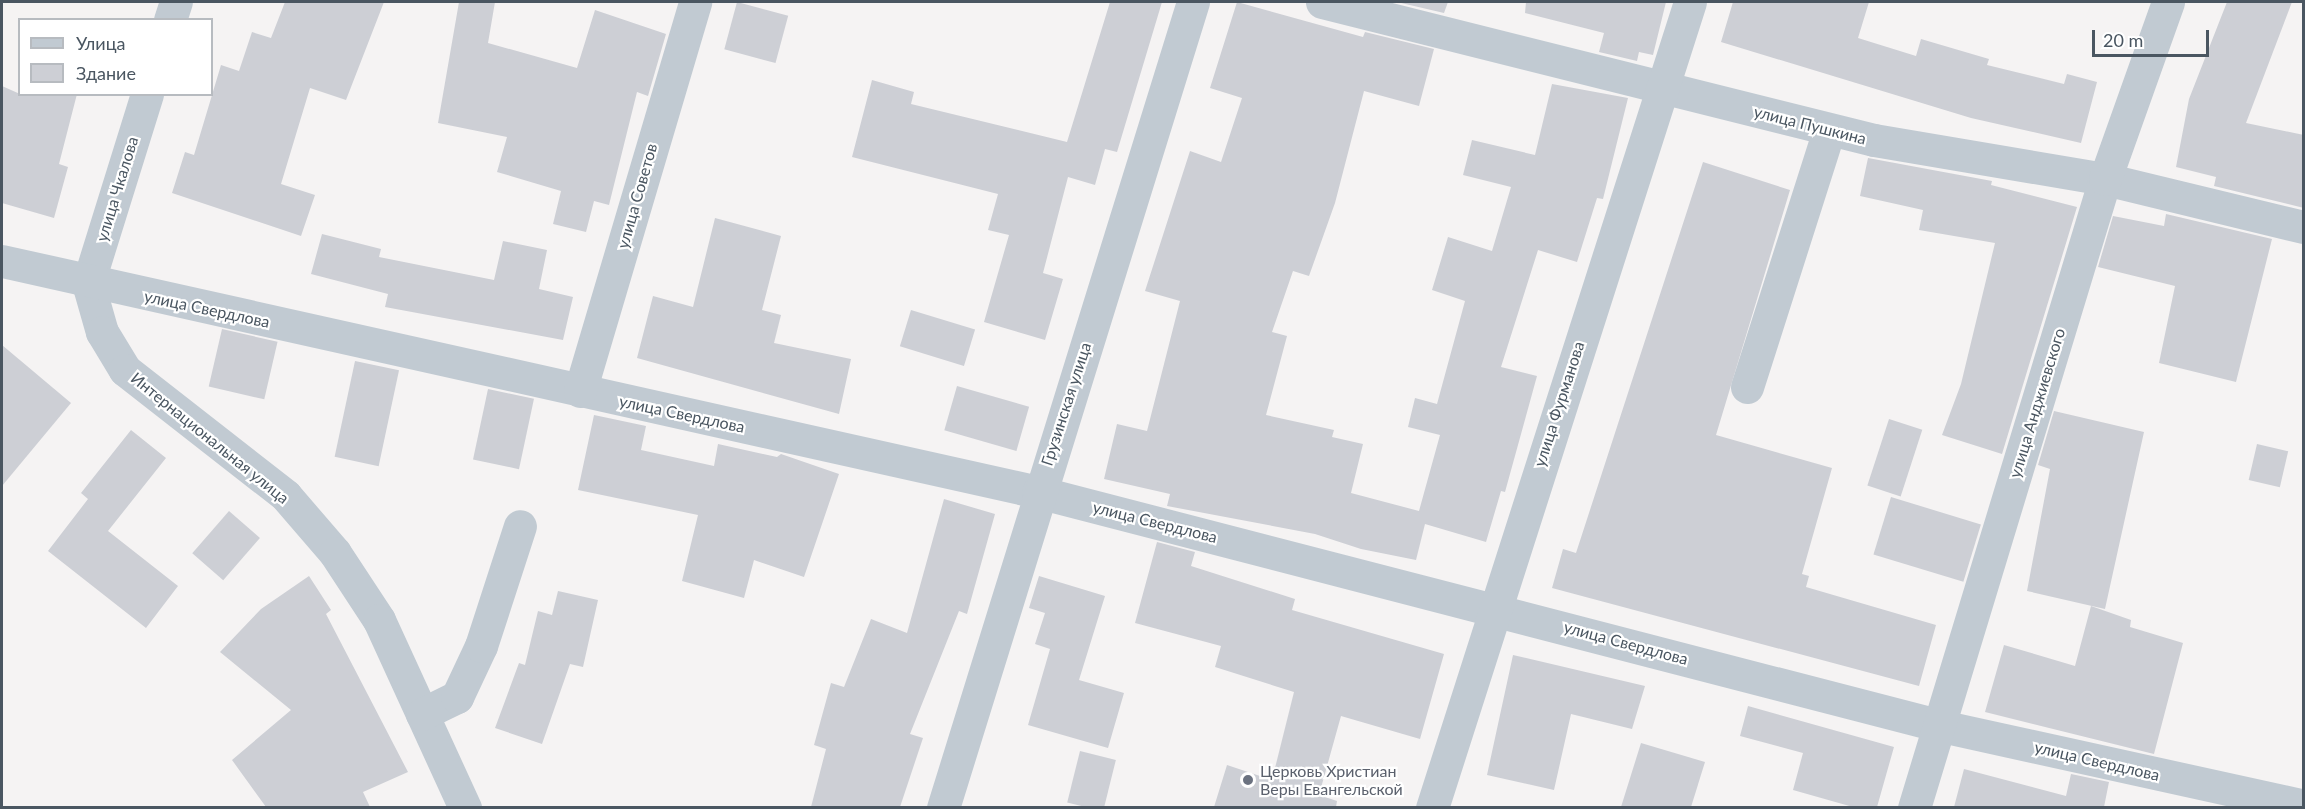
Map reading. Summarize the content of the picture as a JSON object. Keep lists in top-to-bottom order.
{
  "streets": {
    "street": [
      "улица Пушкина",
      "улица Чкалова",
      "улица Советов",
      "улица Свердлова",
      "улица Анджиевского",
      "Грузинская улица",
      "улица Фурманова",
      "Интернациональная улица"
    ]
  },
  "crossings": [
    ["улица Пушкина", "улица Анджиевского"],
    ["улица Пушкина", "улица Фурманова"],
    ["улица Чкалова", "улица Свердлова"],
    ["улица Чкалова", "Интернациональная улица"],
    ["улица Советов", "улица Свердлова"],
    ["улица Свердлова", "улица Анджиевского"],
    ["улица Свердлова", "Грузинская улица"],
    ["улица Свердлова", "улица Фурманова"],
    ["улица Свердлова", "Интернациональная улица"]
  ],
  "places": ["Церковь Христиан Веры Евангельской"],
  "legend": ["Улица", "Здание"],
  "scale_bar": "20 m"
}
